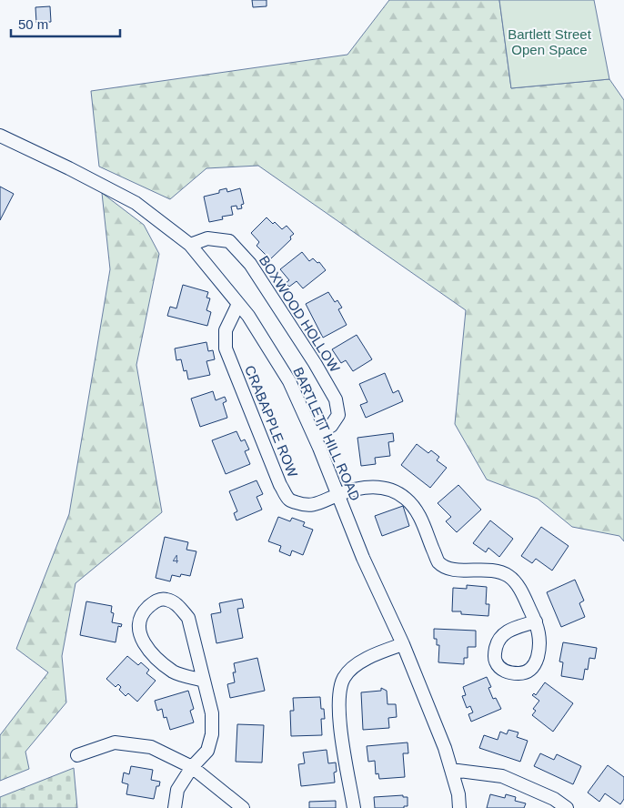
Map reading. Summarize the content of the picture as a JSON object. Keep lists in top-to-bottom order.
{
  "streets": {
    "street": ["BOXWOOD HOLLOW", "CRABAPPLE ROW", "BARTLETT HILL ROAD"]
  },
  "crossings": [
    ["BOXWOOD HOLLOW", "BARTLETT HILL ROAD"],
    ["CRABAPPLE ROW", "BARTLETT HILL ROAD"]
  ],
  "parks": ["Bartlett Street Open Space"],
  "house_numbers": ["4"],
  "scale_bar": "50 m"
}
